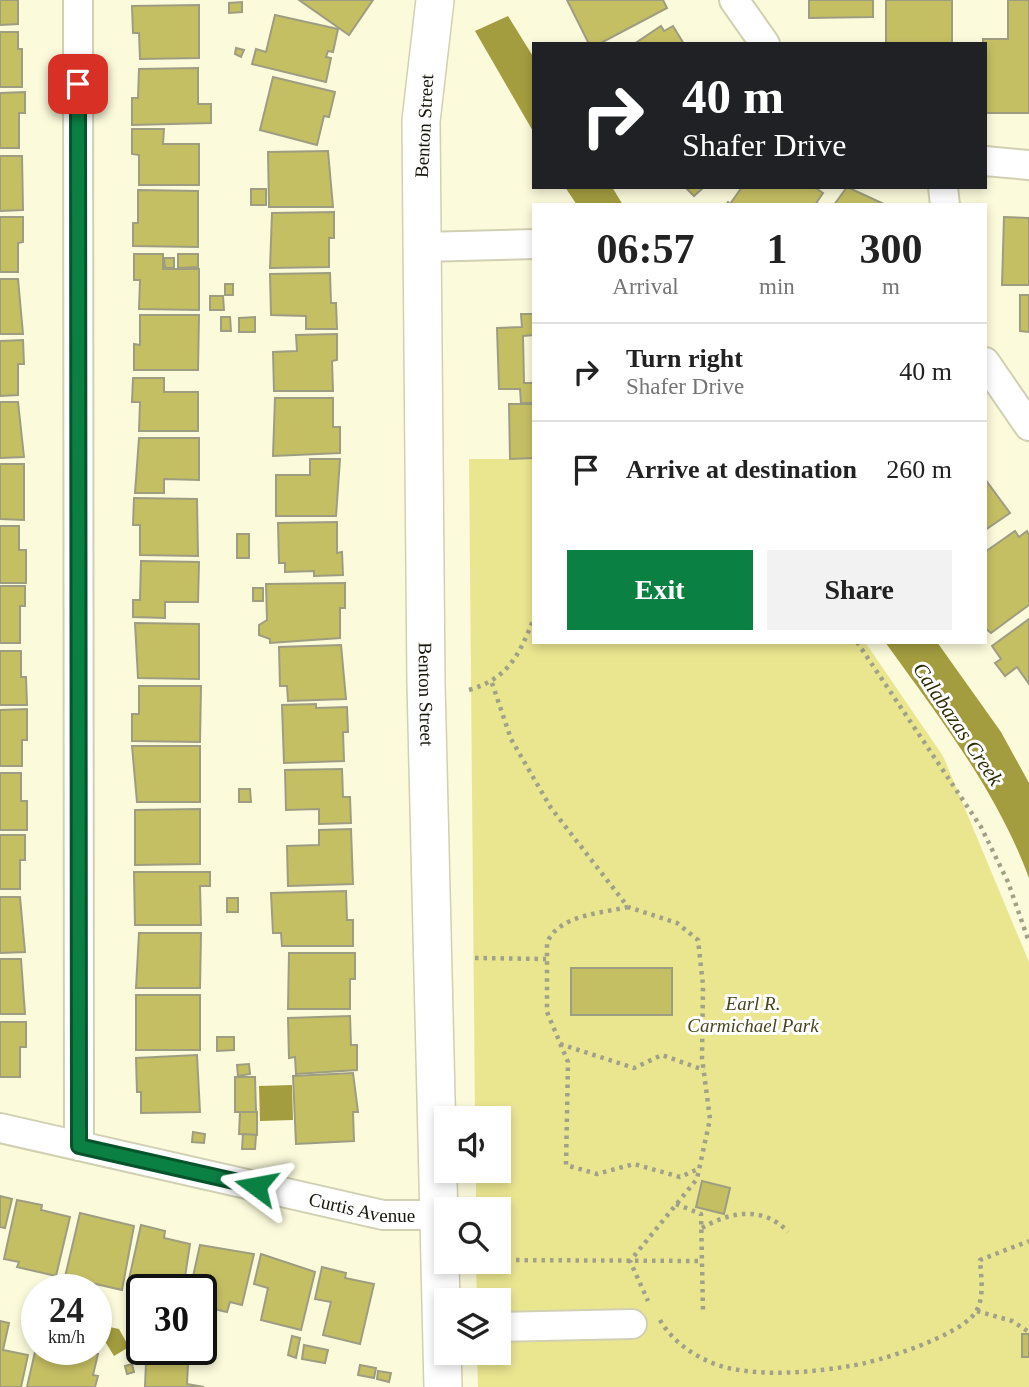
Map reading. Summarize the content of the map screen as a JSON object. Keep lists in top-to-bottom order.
{
  "streets": {
    "main road": ["Benton Street"],
    "street": ["Curtis Avenue"]
  },
  "water": ["Calabazas Creek"],
  "parks": ["Earl R. Carmichael Park"],
  "page": {
    "turn": ["40 m", "Shafer Drive"],
    "eta": [
      "06:57",
      "Arrival",
      "1",
      "min",
      "300",
      "m"
    ],
    "list": [
      {
        "name": "Turn right",
        "note": "Shafer Drive",
        "value": "40 m"
      },
      {
        "name": "Arrive at destination",
        "value": "260 m"
      }
    ],
    "buttons": ["Exit", "Share"],
    "speed": "24 km/h",
    "limit": "30"
  }
}
